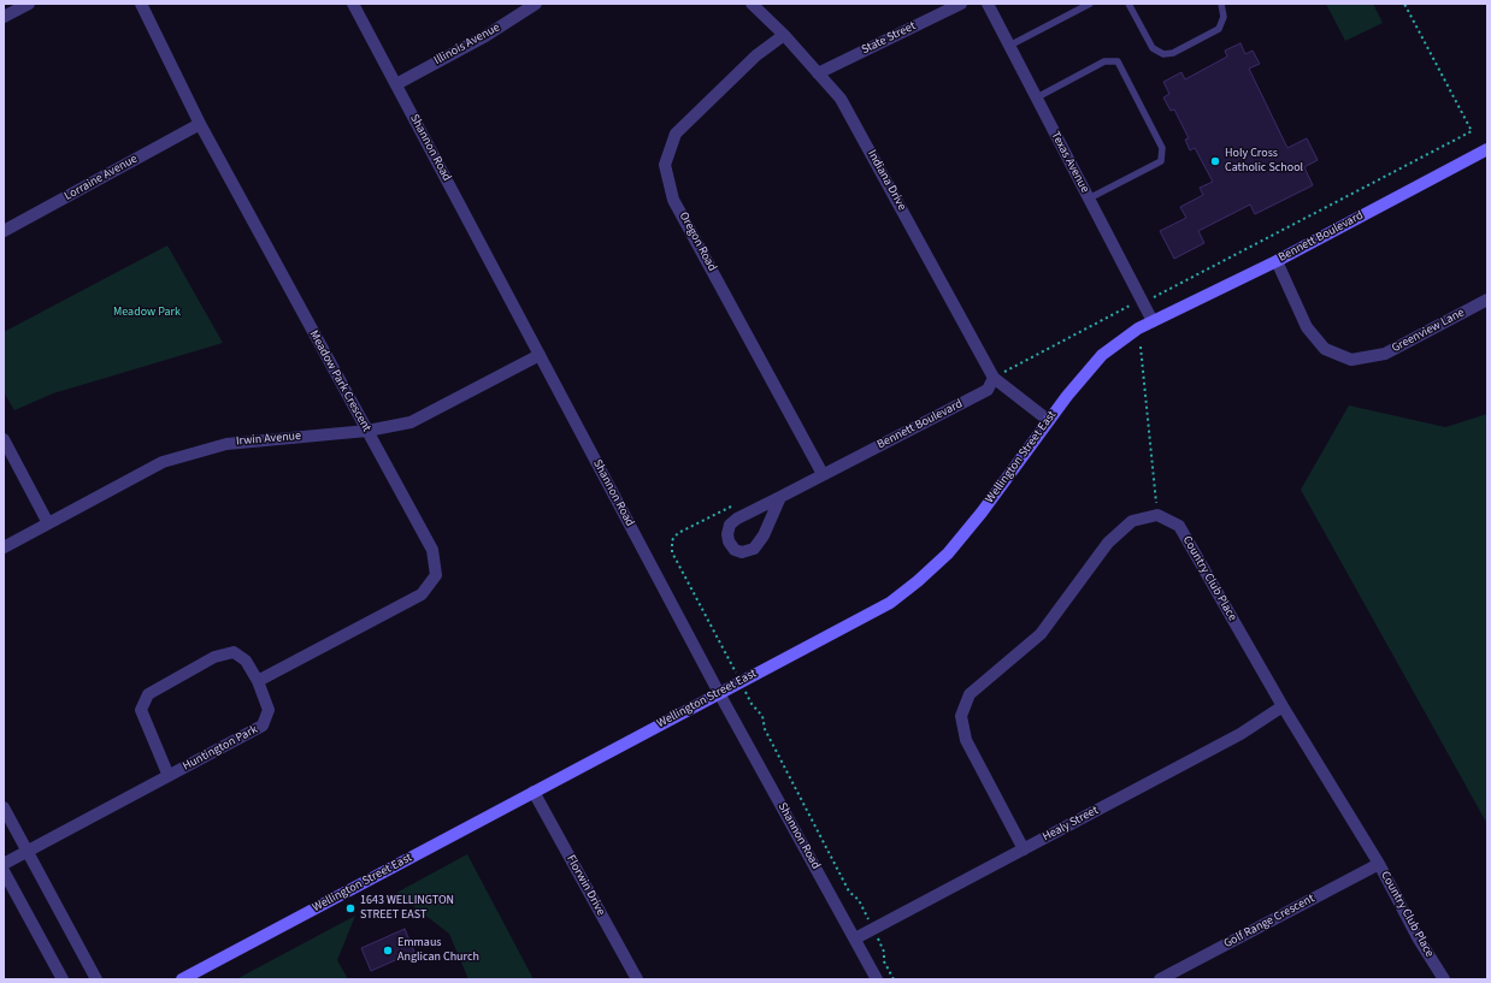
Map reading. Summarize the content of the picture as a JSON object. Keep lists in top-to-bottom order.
{
  "streets": {
    "main road": ["Bennett Boulevard", "Wellington Street East"],
    "street": [
      "State Street",
      "Illinois Avenue",
      "Shannon Road",
      "Texas Avenue",
      "Lorraine Avenue",
      "Indiana Drive",
      "Oregon Road",
      "Greenview Lane",
      "Meadow Park Crescent",
      "Irwin Avenue",
      "Country Club Place",
      "Huntington Park",
      "Healy Street",
      "Florwin Drive",
      "Golf Range Crescent"
    ]
  },
  "crossings": [
    ["State Street", "Indiana Drive"],
    ["Illinois Avenue", "Shannon Road"],
    ["Shannon Road", "Irwin Avenue"],
    ["Shannon Road", "Wellington Street East"],
    ["Shannon Road", "Healy Street"],
    ["Texas Avenue", "Bennett Boulevard"],
    ["Texas Avenue", "Wellington Street East"],
    ["Lorraine Avenue", "Meadow Park Crescent"],
    ["Indiana Drive", "Bennett Boulevard"],
    ["Indiana Drive", "Oregon Road"],
    ["Bennett Boulevard", "Oregon Road"],
    ["Bennett Boulevard", "Greenview Lane"],
    ["Bennett Boulevard", "Wellington Street East"],
    ["Meadow Park Crescent", "Irwin Avenue"],
    ["Meadow Park Crescent", "Huntington Park"],
    ["Wellington Street East", "Florwin Drive"],
    ["Country Club Place", "Healy Street"],
    ["Country Club Place", "Golf Range Crescent"]
  ],
  "parks": ["Meadow Park"],
  "places": ["Holy Cross Catholic School", "1643 WELLINGTON STREET EAST", "Emmaus Anglican Church"]
}
